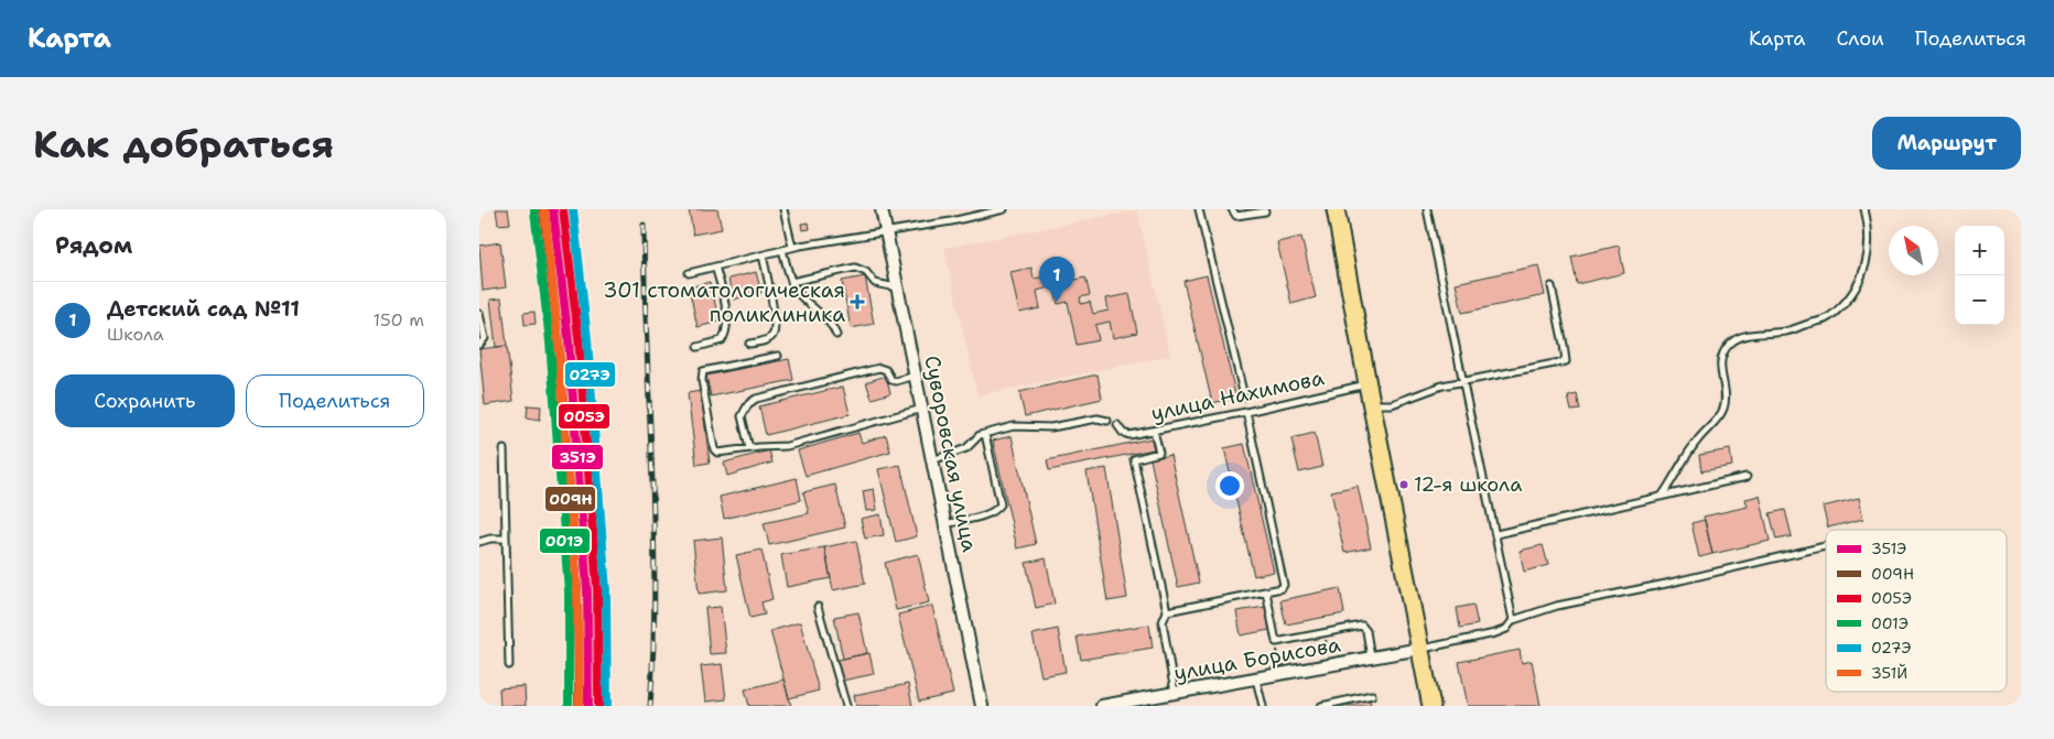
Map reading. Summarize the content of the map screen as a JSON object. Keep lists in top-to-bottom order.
{
  "streets": {
    "street": ["Суворовская улица", "улица Борисова"],
    "lane": ["улица Нахимова"]
  },
  "places": {
    "health": ["301 стоматологическая поликлиника"],
    "other": ["12-я школа"]
  },
  "lines": [
    "transit line 351Э",
    "transit line 005Э",
    "transit line 027Э",
    "transit line 351Й",
    "transit line 009Н",
    "transit line 001Э"
  ],
  "legend": [
    "351Э",
    "009Н",
    "005Э",
    "001Э",
    "027Э",
    "351Й"
  ],
  "north": "top left",
  "page": {
    "header": "Карта",
    "nav": ["Карта", "Слои", "Поделиться"],
    "buttons": [
      "Маршрут",
      ["Сохранить", "Поделиться"]
    ],
    "title": "Как добраться",
    "heading": "Рядом",
    "map_buttons": ["+", "−"],
    "pins": "1",
    "list": [
      {
        "mark": "1",
        "name": "Детский сад №11",
        "note": "Школа",
        "value": "150 m"
      }
    ]
  }
}
